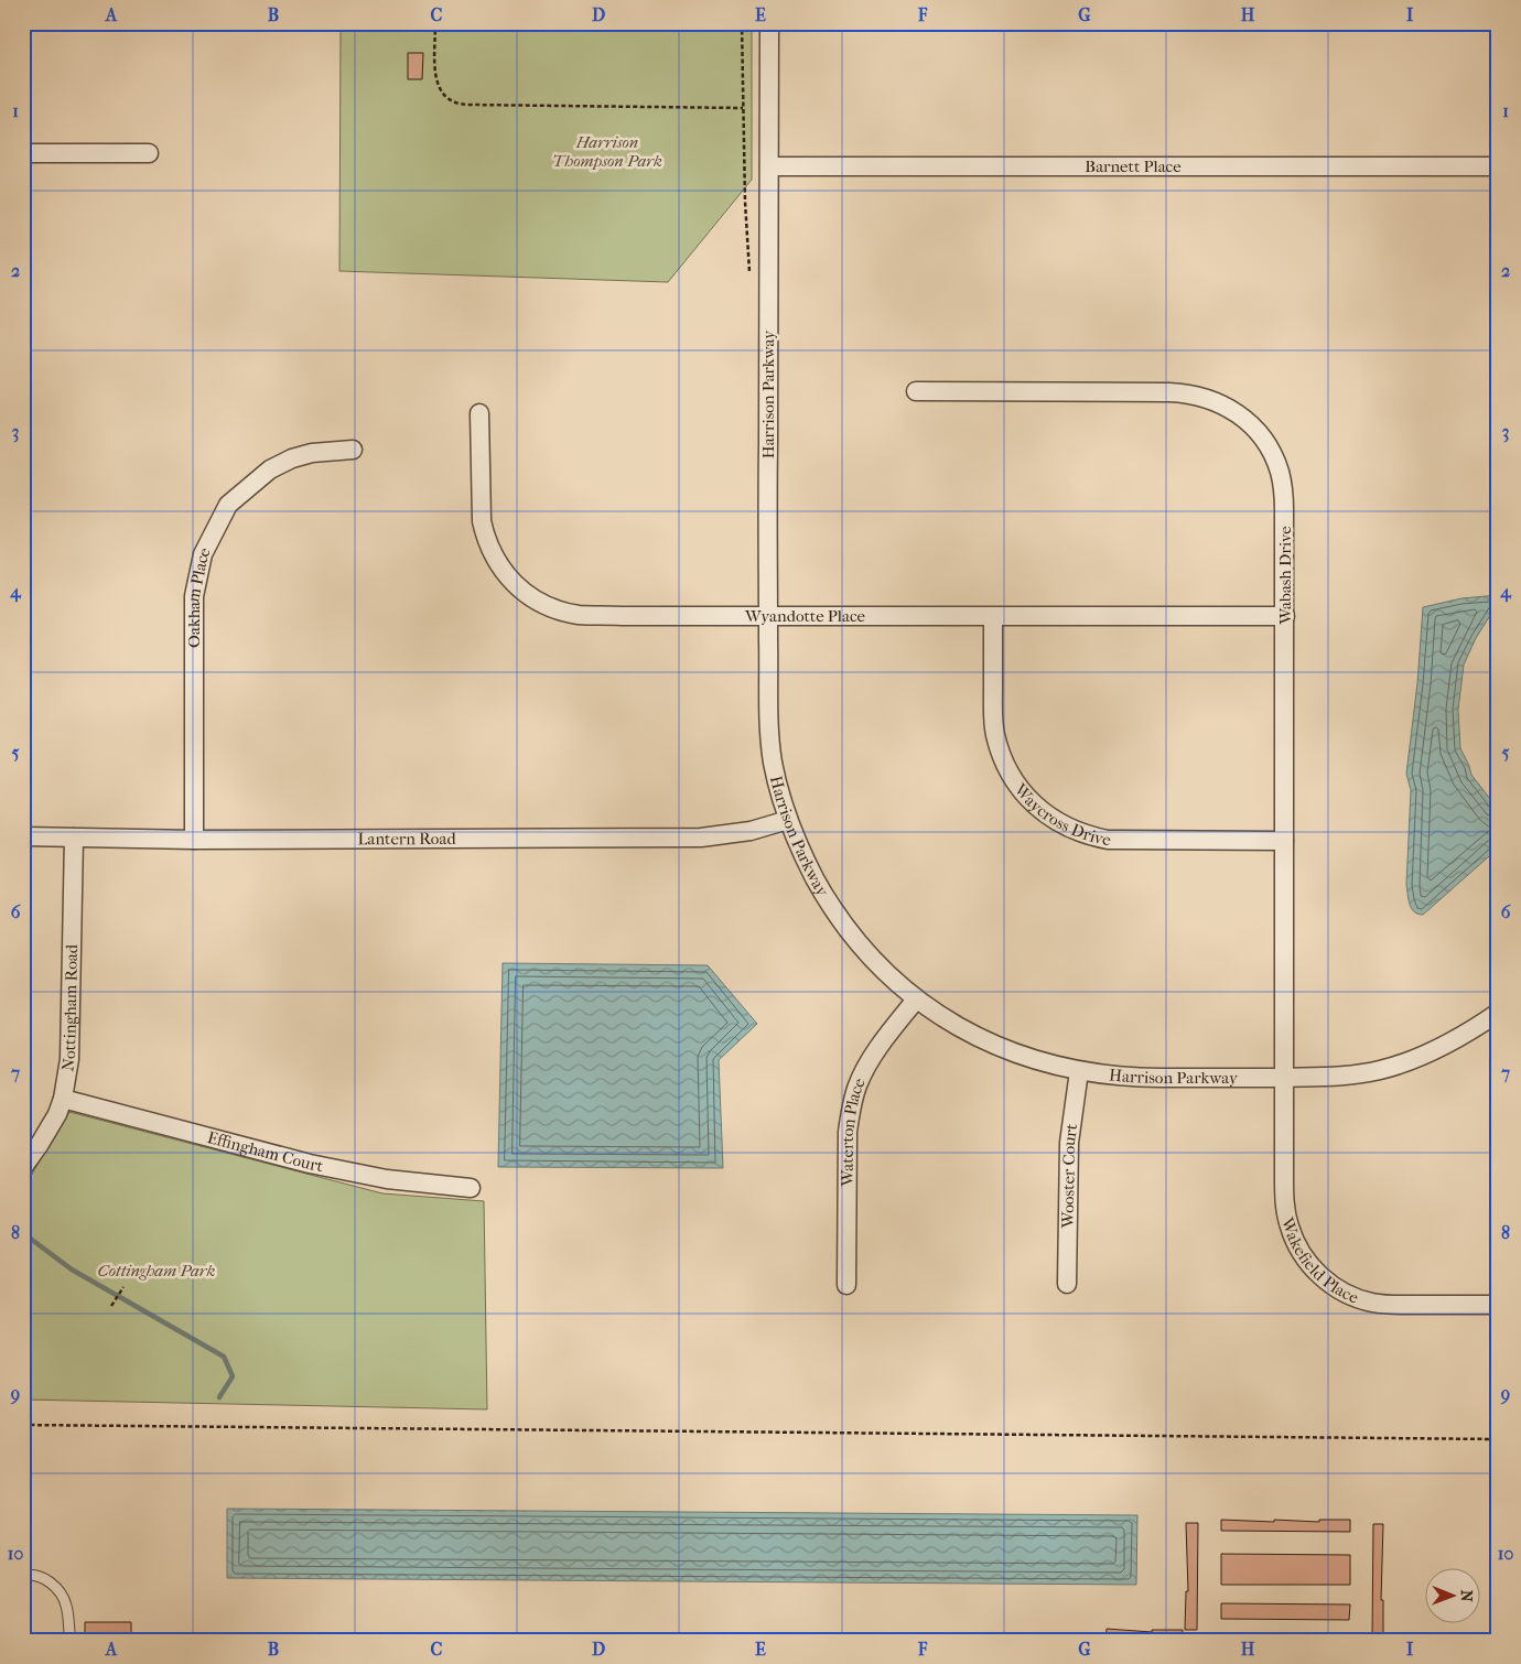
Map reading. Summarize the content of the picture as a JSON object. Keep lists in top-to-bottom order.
{
  "streets": {
    "street": [
      "Barnett Place",
      "Harrison Parkway",
      "Wabash Drive",
      "Oakham Place",
      "Wyandotte Place",
      "Waycross Drive",
      "Lantern Road",
      "Nottingham Road",
      "Waterton Place",
      "Effingham Court",
      "Wooster Court",
      "Wakefield Place"
    ]
  },
  "crossings": [
    ["Barnett Place", "Harrison Parkway"],
    ["Harrison Parkway", "Wabash Drive"],
    ["Harrison Parkway", "Wyandotte Place"],
    ["Harrison Parkway", "Lantern Road"],
    ["Harrison Parkway", "Waterton Place"],
    ["Harrison Parkway", "Wooster Court"],
    ["Harrison Parkway", "Wakefield Place"],
    ["Wabash Drive", "Wyandotte Place"],
    ["Wabash Drive", "Waycross Drive"],
    ["Wabash Drive", "Wakefield Place"],
    ["Oakham Place", "Lantern Road"],
    ["Wyandotte Place", "Waycross Drive"],
    ["Lantern Road", "Nottingham Road"],
    ["Nottingham Road", "Effingham Court"]
  ],
  "parks": ["Harrison Thompson Park", "Cottingham Park"],
  "north": "right",
  "grid": {
    "columns": [
      "A",
      "B",
      "C",
      "D",
      "E",
      "F",
      "G",
      "H",
      "I"
    ],
    "rows": [
      "1",
      "2",
      "3",
      "4",
      "5",
      "6",
      "7",
      "8",
      "9",
      "10"
    ]
  }
}
